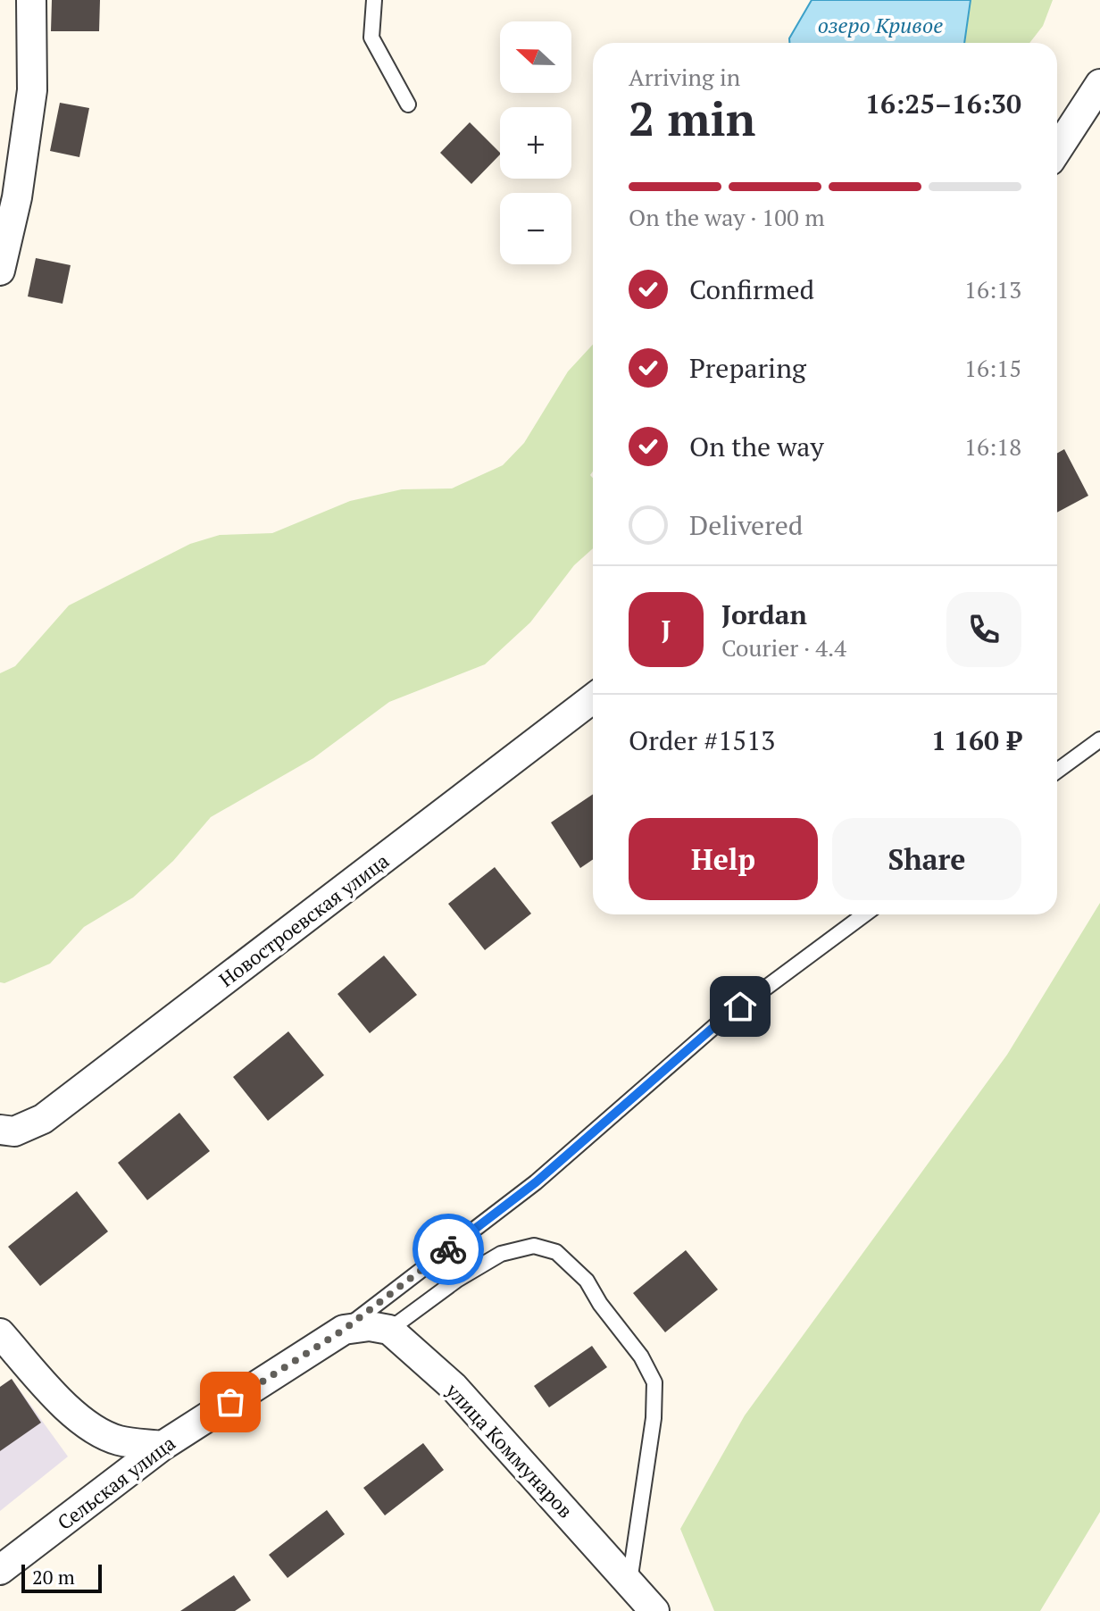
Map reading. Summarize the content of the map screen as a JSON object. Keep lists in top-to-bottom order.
{
  "streets": {
    "street": ["Новостроевская улица", "улица Коммунаров", "Сельская улица"]
  },
  "water": ["озеро Кривое"],
  "scale_bar": "20 m",
  "north": "left",
  "page": {
    "map_buttons": ["+", "−"],
    "heading": ["2 min", "Arriving in", "16:25–16:30"],
    "panel": [
      "Jordan",
      "Courier · 4.4",
      "Order #1513",
      "1 160 ₽"
    ],
    "bar": "On the way · 100 m",
    "list": [
      ["Confirmed", "16:13"],
      ["Preparing", "16:15"],
      ["On the way", "16:18"],
      "Delivered"
    ],
    "round": "J",
    "buttons": ["Help", "Share"],
    "scale": "20 m"
  }
}
